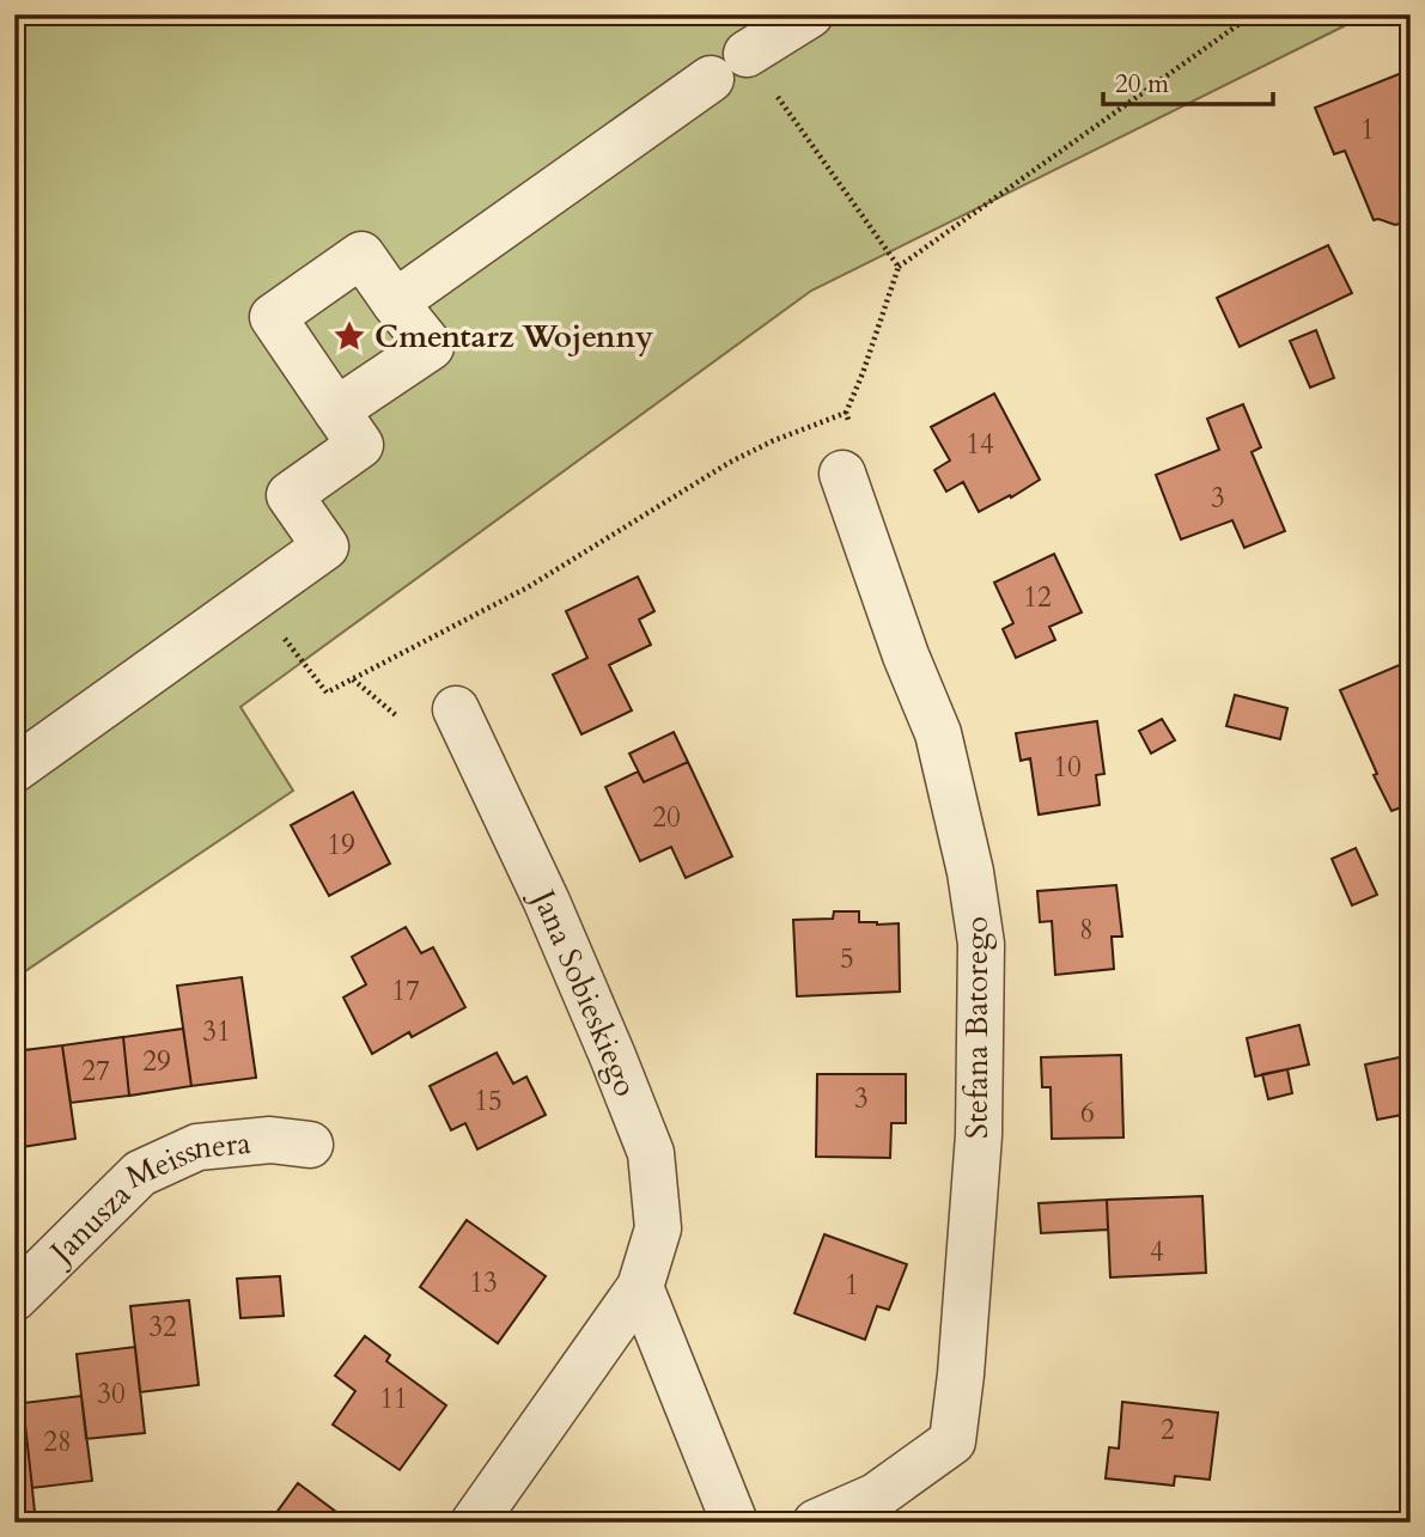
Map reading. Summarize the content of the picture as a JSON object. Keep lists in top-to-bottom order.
{
  "streets": {
    "street": ["Jana Sobieskiego", "Stefana Batorego", "Janusza Meissnera"]
  },
  "places": {
    "place": ["Cmentarz Wojenny"]
  },
  "house_numbers": [
    "1",
    "14",
    "3",
    "12",
    "10",
    "20",
    "19",
    "8",
    "5",
    "17",
    "31",
    "29",
    "27",
    "3",
    "15",
    "6",
    "4",
    "13",
    "1",
    "32",
    "30",
    "11",
    "2",
    "28"
  ],
  "scale_bar": "20 m"
}
